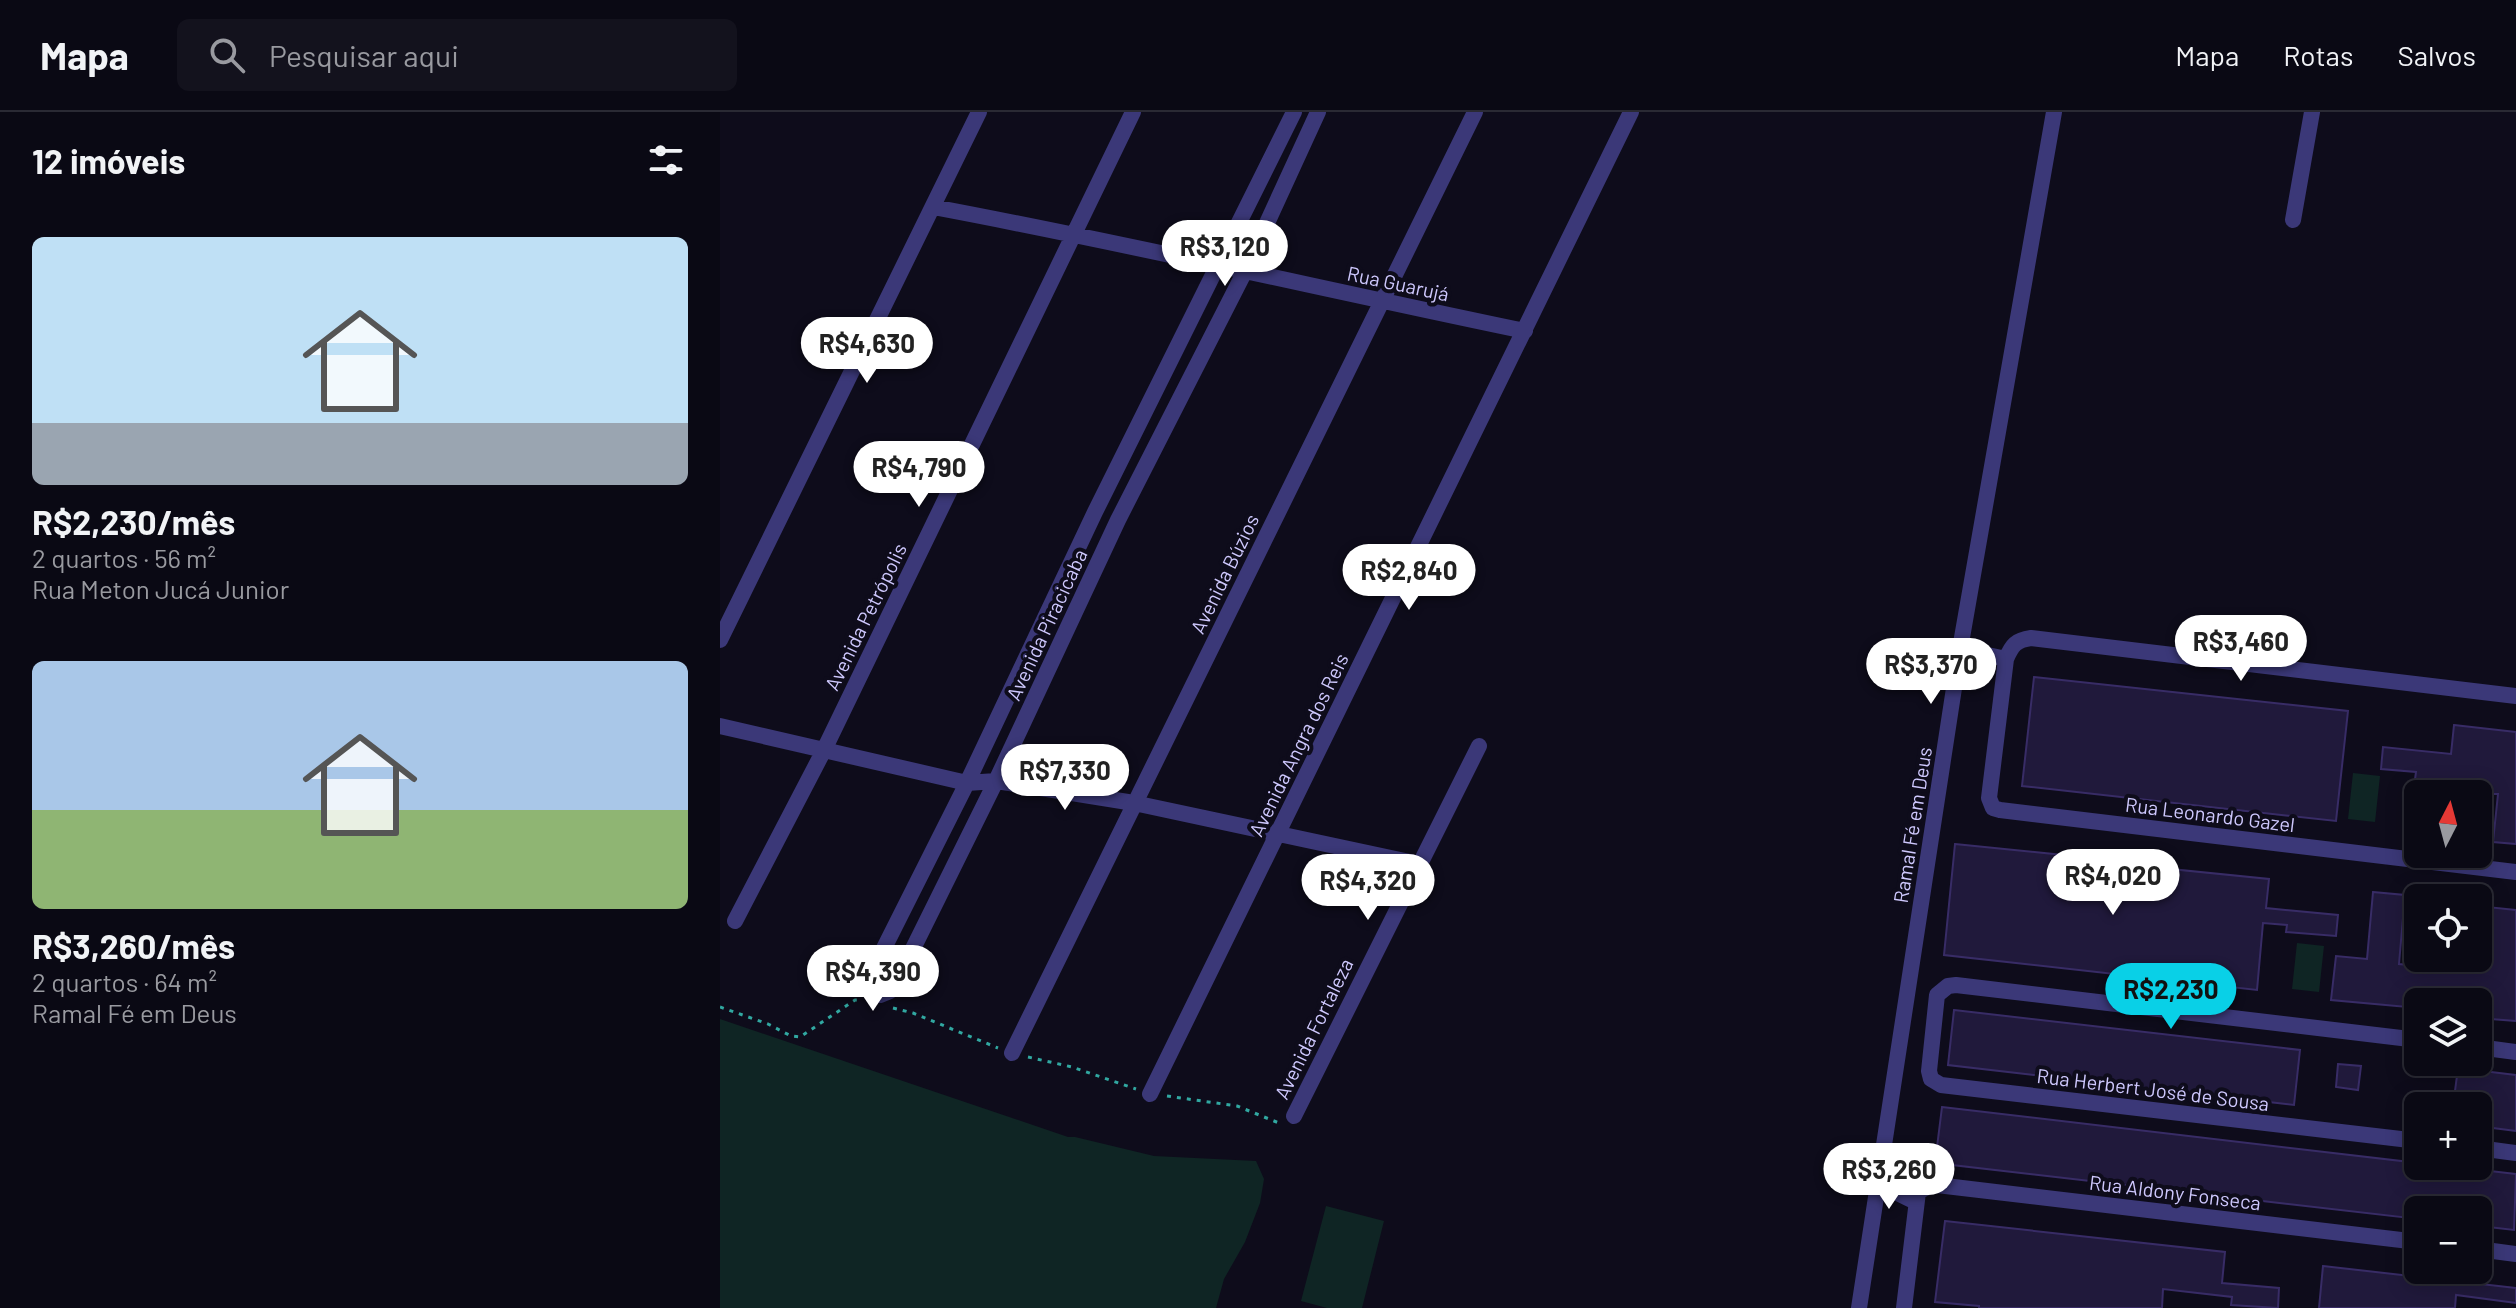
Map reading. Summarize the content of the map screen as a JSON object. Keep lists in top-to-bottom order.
{
  "streets": {
    "street": [
      "Rua Guarujá",
      "Avenida Búzios",
      "Avenida Petrópolis",
      "Avenida Piracicaba",
      "Avenida Angra dos Reis",
      "Rua Leonardo Gazel",
      "Ramal Fé em Deus",
      "Avenida Fortaleza",
      "Rua Herbert José de Sousa",
      "Rua Aldony Fonseca"
    ]
  },
  "crossings": [
    ["Rua Guarujá", "Avenida Búzios"],
    ["Rua Guarujá", "Avenida Petrópolis"],
    ["Rua Guarujá", "Avenida Piracicaba"],
    ["Rua Guarujá", "Avenida Angra dos Reis"]
  ],
  "north": "top",
  "page": {
    "header": "Mapa",
    "search": "Pesquisar aqui",
    "nav": ["Mapa", "Rotas", "Salvos"],
    "heading": "12 imóveis",
    "list": [
      {
        "name": "R$2,230/mês",
        "note": "2 quartos · 56 m² · Rua Meton Jucá Junior"
      },
      {
        "name": "R$3,260/mês",
        "note": "2 quartos · 64 m² · Ramal Fé em Deus"
      }
    ],
    "price": [
      "R$3,120",
      "R$4,630",
      "R$4,790",
      "R$2,840",
      "R$3,460",
      "R$3,370",
      "R$7,330",
      "R$4,020",
      "R$4,320",
      "R$4,390",
      "R$2,230",
      "R$3,260"
    ],
    "map_buttons": ["+", "−"]
  }
}
